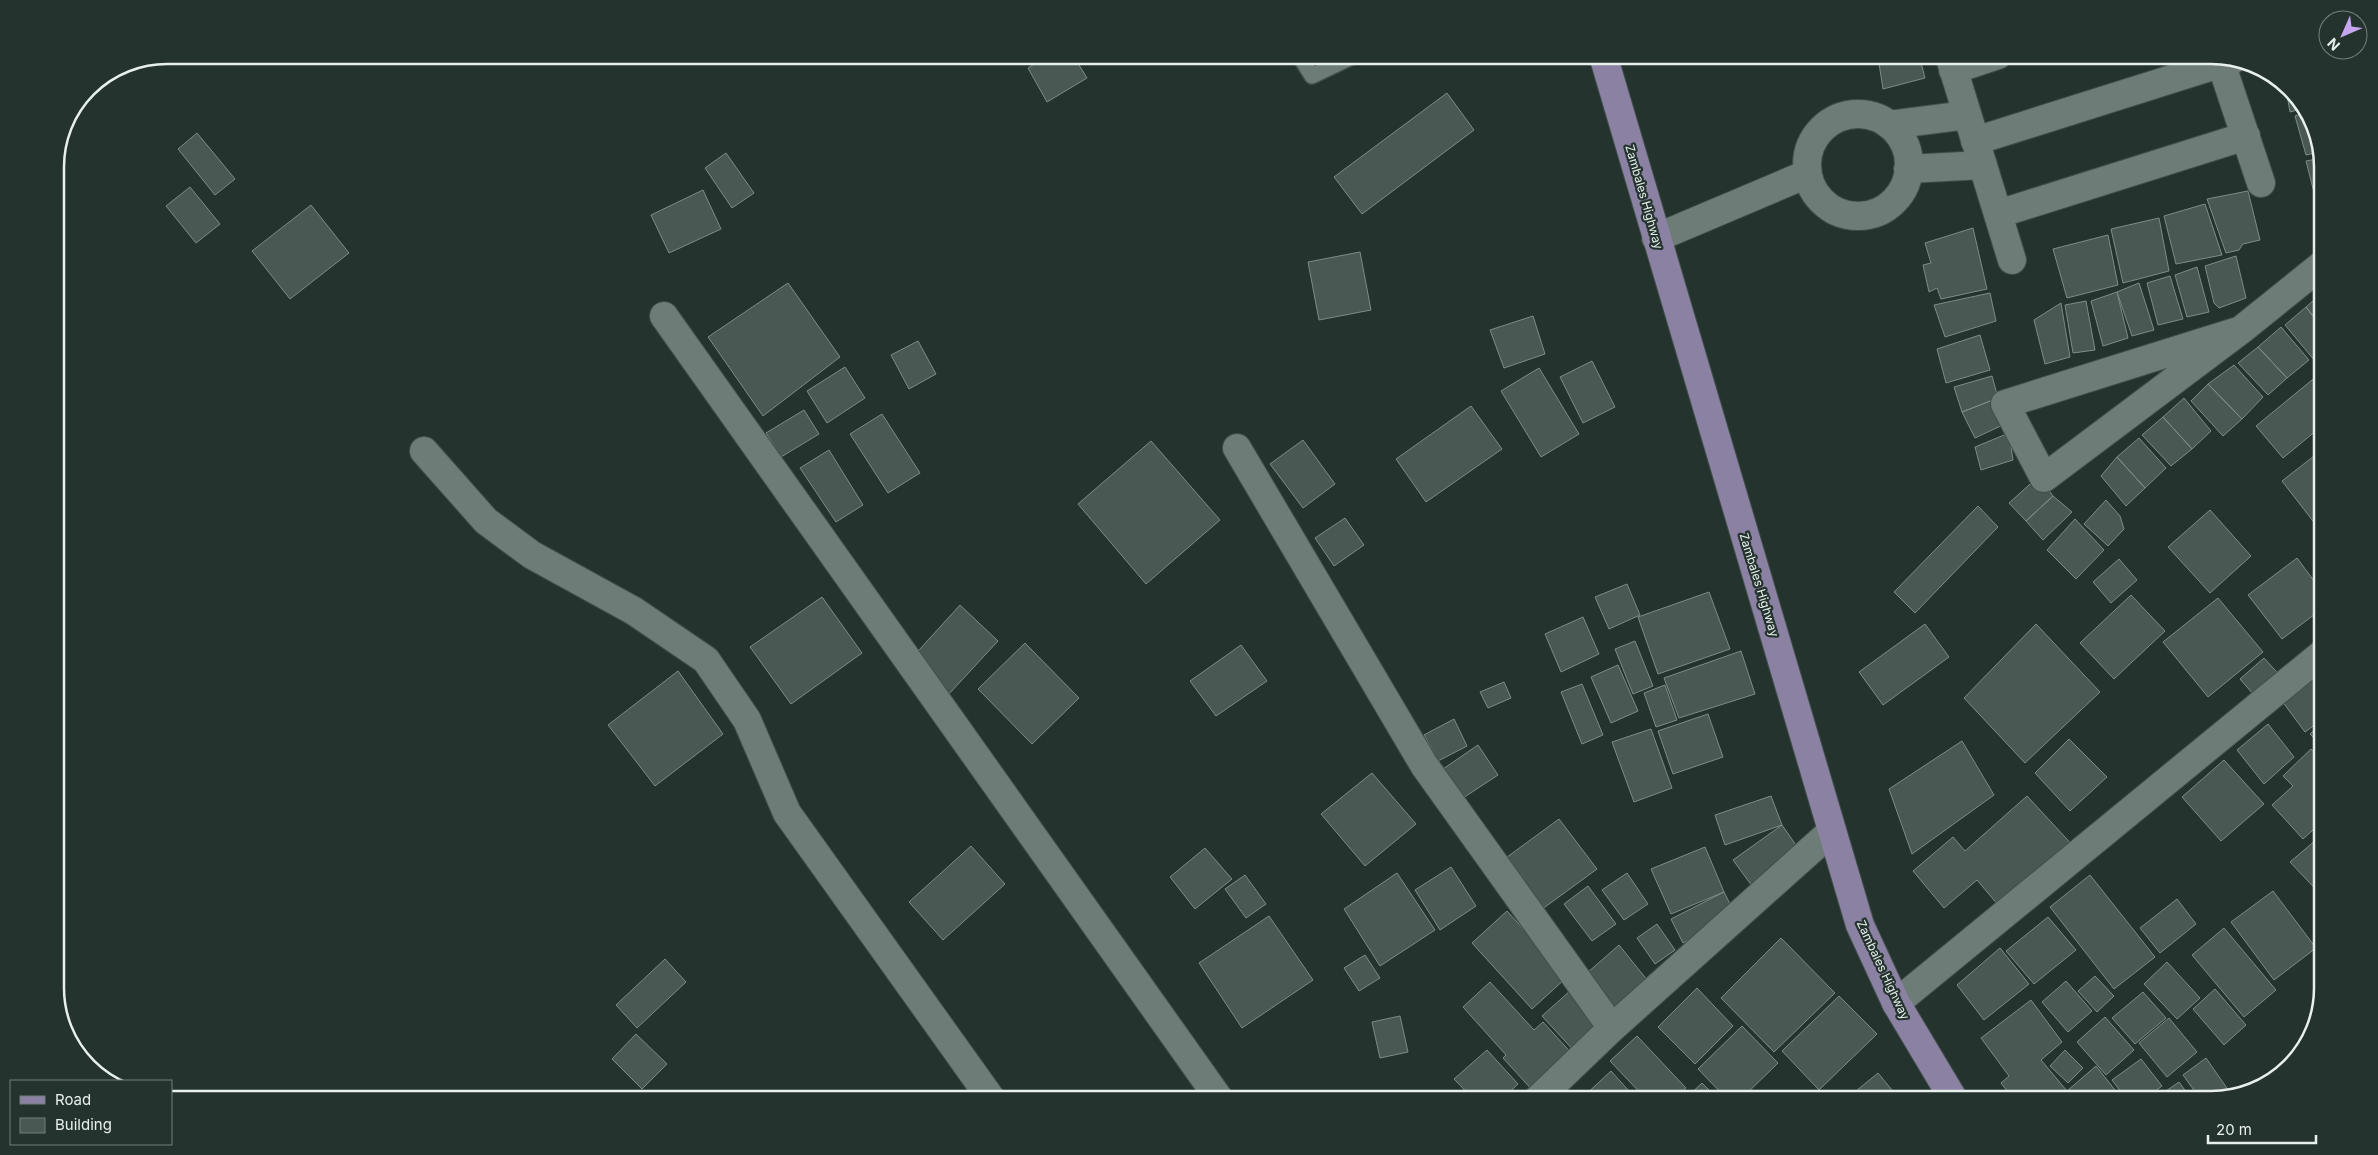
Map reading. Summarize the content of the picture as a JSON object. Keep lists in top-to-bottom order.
{
  "streets": {
    "main road": ["Zambales Highway"]
  },
  "legend": ["Road", "Building"],
  "scale_bar": "20 m",
  "north": "bottom left"
}
